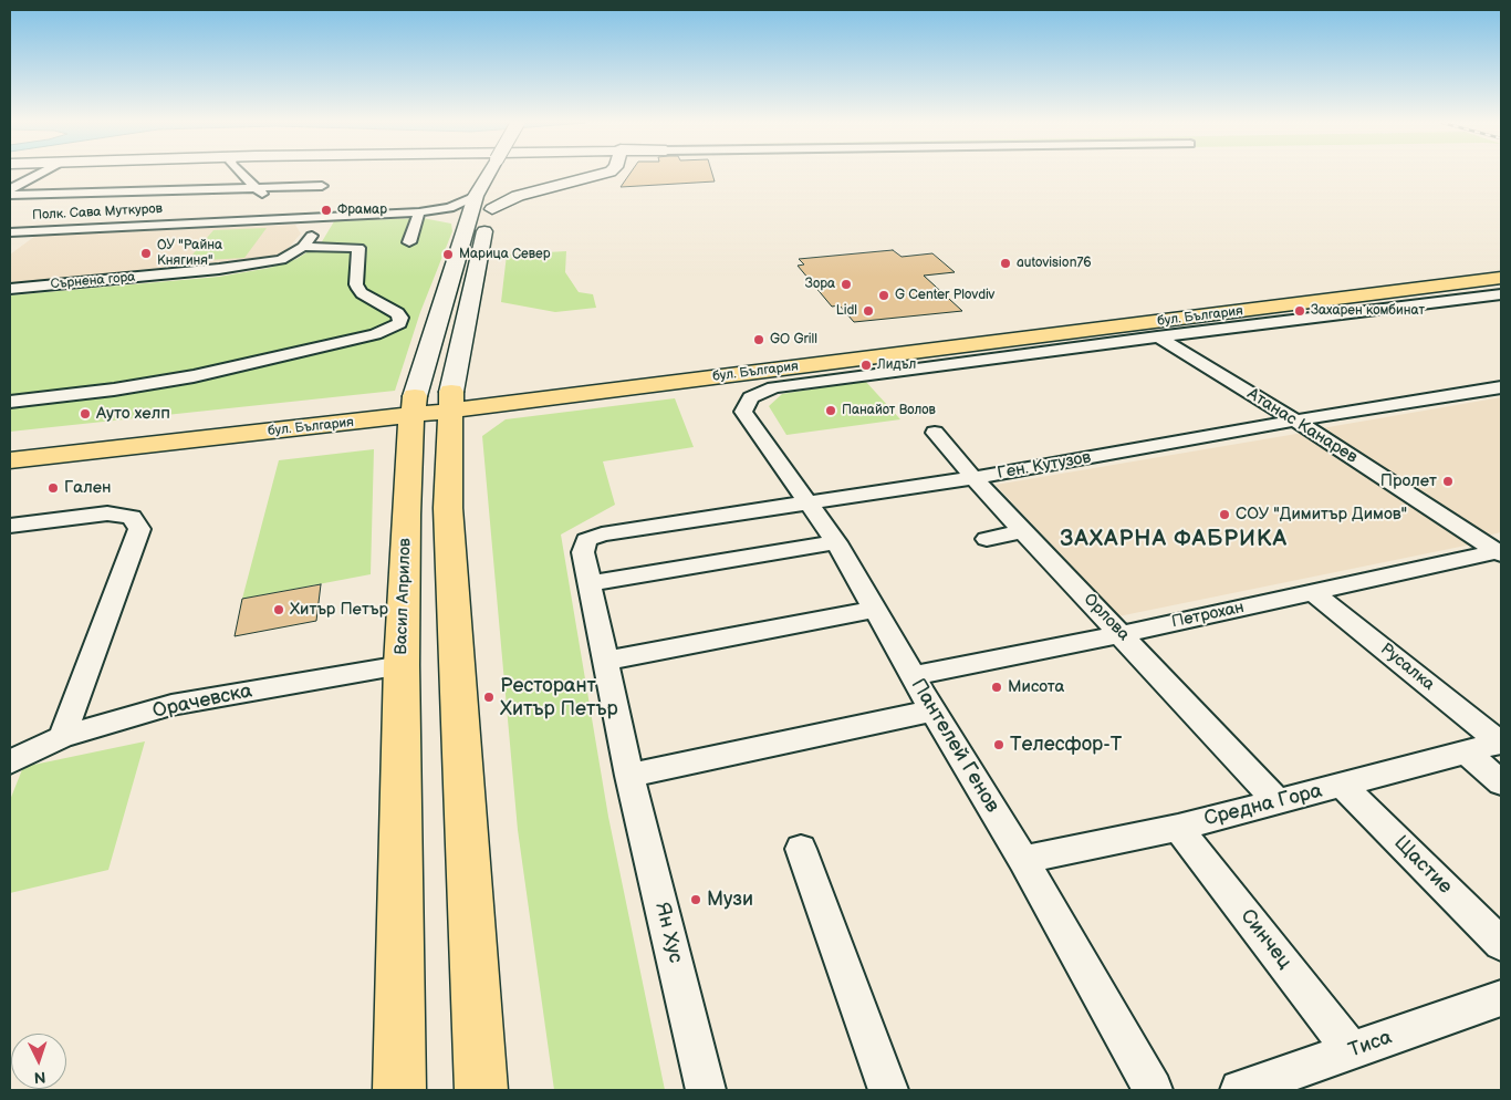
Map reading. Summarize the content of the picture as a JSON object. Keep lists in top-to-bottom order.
{
  "streets": {
    "main road": ["бул. България", "Васил Априлов"],
    "street": [
      "Полк. Сава Муткуров",
      "Сърнена гора",
      "Атанас Канарев",
      "Ген. Кутузов",
      "Петрохан",
      "Орлова",
      "Русалка",
      "Орачевска",
      "Пантелей Генов",
      "Средна Гора",
      "Щастие",
      "Ян Хус",
      "Синчец",
      "Тиса"
    ]
  },
  "crossings": [
    ["Полк. Сава Муткуров", "Сърнена гора"],
    ["бул. България", "Атанас Канарев"],
    ["бул. България", "Васил Априлов"],
    ["бул. България", "Пантелей Генов"],
    ["Атанас Канарев", "Ген. Кутузов"],
    ["Атанас Канарев", "Петрохан"],
    ["Ген. Кутузов", "Орлова"],
    ["Ген. Кутузов", "Пантелей Генов"],
    ["Ген. Кутузов", "Ян Хус"],
    ["Васил Априлов", "Орачевска"],
    ["Петрохан", "Орлова"],
    ["Петрохан", "Русалка"],
    ["Петрохан", "Пантелей Генов"],
    ["Орлова", "Средна Гора"],
    ["Русалка", "Средна Гора"],
    ["Пантелей Генов", "Средна Гора"],
    ["Средна Гора", "Щастие"],
    ["Средна Гора", "Синчец"],
    ["Синчец", "Тиса"]
  ],
  "districts": ["ЗАХАРНА ФАБРИКА"],
  "places": [
    "Фрамар",
    "ОУ \"Райна Княгиня\"",
    "Марица Север",
    "autovision76",
    "Зора",
    "G Center Plovdiv",
    "Lidl",
    "Захарен комбинат",
    "GO Grill",
    "Лидъл",
    "Панайот Волов",
    "Ауто хелп",
    "Пролет",
    "Гален",
    "СОУ \"Димитър Димов\"",
    "Хитър Петър",
    "Мисота",
    "Ресторант Хитър Петър",
    "Телесфор-Т",
    "Музи"
  ],
  "north": "bottom"
}
